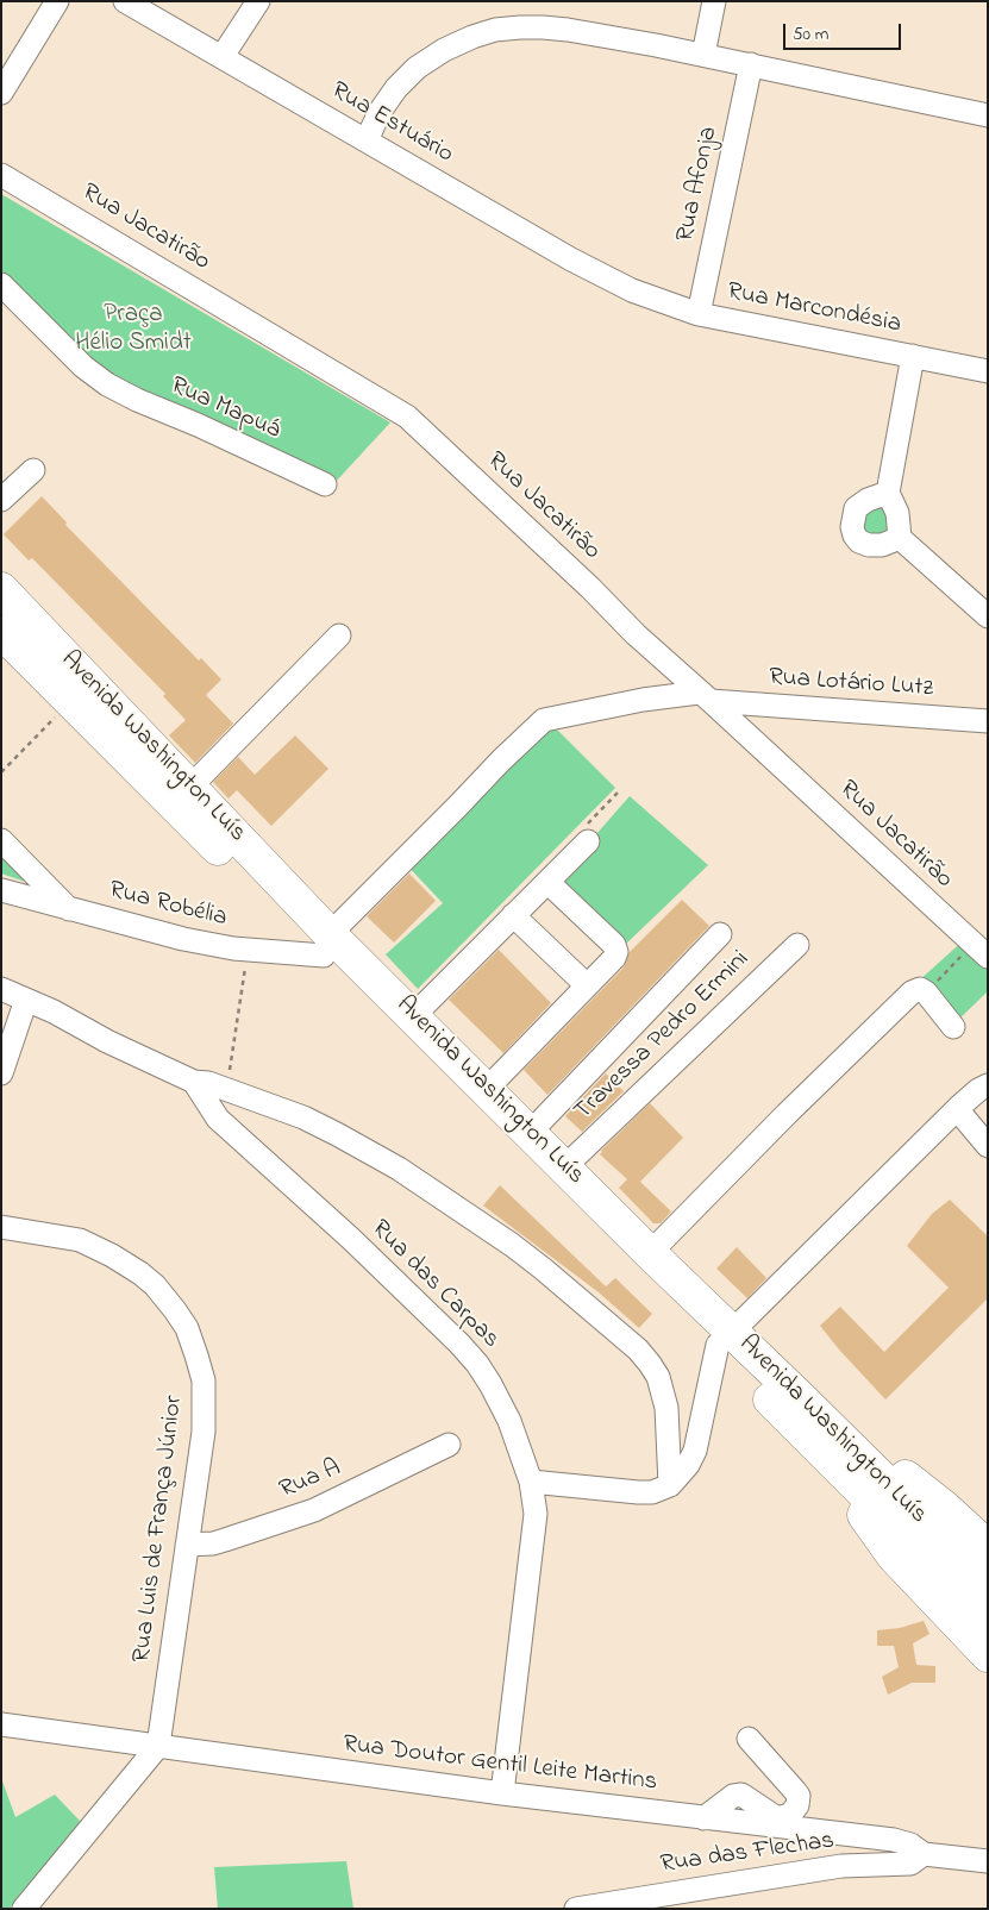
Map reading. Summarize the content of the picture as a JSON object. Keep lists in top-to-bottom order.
{
  "streets": {
    "highway": ["Avenida Washington Luís"],
    "street": [
      "Rua Estuário",
      "Rua Afonja",
      "Rua Jacatirão",
      "Rua Marcondésia",
      "Rua Mapuá",
      "Rua Lotário Lutz",
      "Rua Robélia",
      "Travessa Pedro Ermini",
      "Rua das Carpas",
      "Rua A",
      "Rua Luis de França Júnior",
      "Rua Doutor Gentil Leite Martins",
      "Rua das Flechas"
    ]
  },
  "crossings": [
    ["Rua Estuário", "Rua Marcondésia"],
    ["Rua Afonja", "Rua Marcondésia"],
    ["Rua Jacatirão", "Rua Lotário Lutz"],
    ["Rua Lotário Lutz", "Avenida Washington Luís"],
    ["Rua Lotário Lutz", "Rua Robélia"],
    ["Avenida Washington Luís", "Rua Robélia"],
    ["Avenida Washington Luís", "Travessa Pedro Ermini"],
    ["Rua das Carpas", "Rua Doutor Gentil Leite Martins"],
    ["Rua A", "Rua Luis de França Júnior"],
    ["Rua Luis de França Júnior", "Rua Doutor Gentil Leite Martins"],
    ["Rua Doutor Gentil Leite Martins", "Rua das Flechas"]
  ],
  "parks": ["Praça Hélio Smidt"],
  "scale_bar": "50 m"
}
